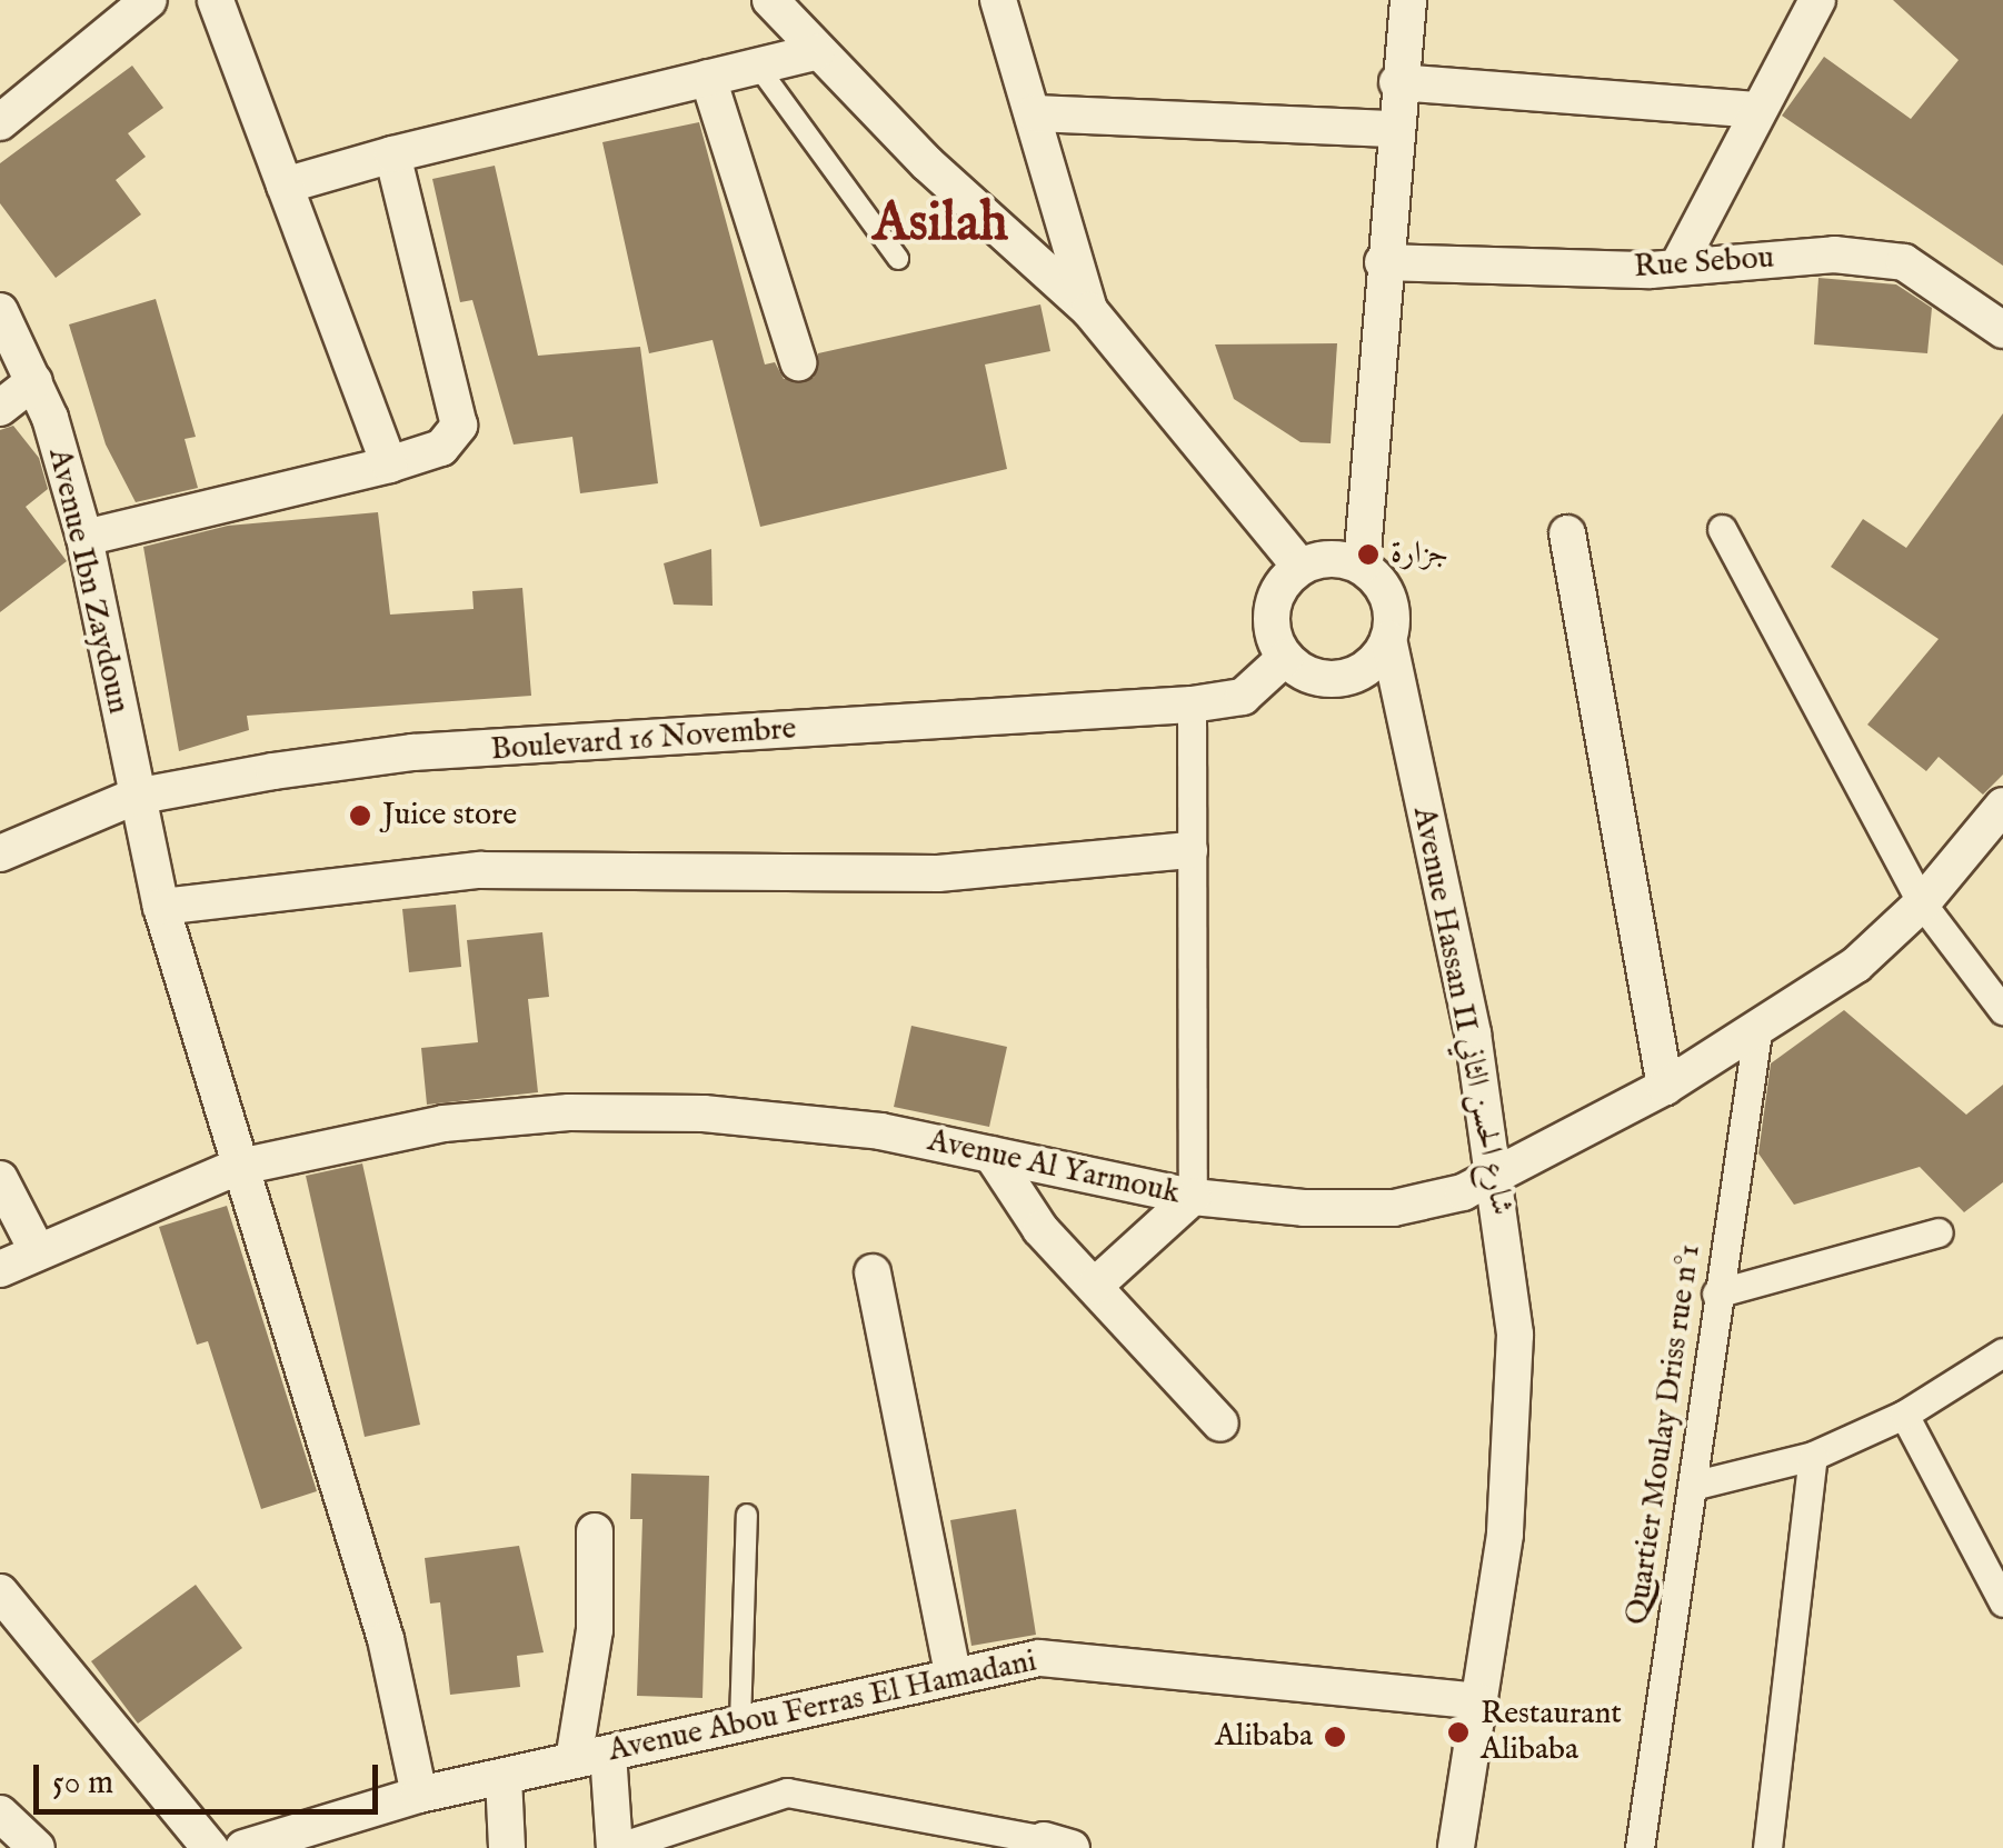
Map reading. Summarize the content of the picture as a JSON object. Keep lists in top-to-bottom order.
{
  "streets": {
    "street": [
      "Rue Sebou",
      "Avenue Ibn Zaydoun",
      "Boulevard 16 Novembre",
      "Avenue Hassan II شارع الحسن الثاني",
      "Avenue Al Yarmouk",
      "Quartier Moulay Driss rue n°1",
      "Avenue Abou Ferras El Hamadani"
    ]
  },
  "crossings": [
    ["Avenue Ibn Zaydoun", "Boulevard 16 Novembre"],
    ["Avenue Ibn Zaydoun", "Avenue Al Yarmouk"],
    ["Avenue Ibn Zaydoun", "Avenue Abou Ferras El Hamadani"],
    ["Boulevard 16 Novembre", "Avenue Hassan II شارع الحسن الثاني"],
    ["Avenue Hassan II شارع الحسن الثاني", "Avenue Al Yarmouk"],
    ["Avenue Hassan II شارع الحسن الثاني", "Avenue Abou Ferras El Hamadani"],
    ["Avenue Al Yarmouk", "Quartier Moulay Driss rue n°1"]
  ],
  "districts": ["Asilah"],
  "places": [
    "جزارة",
    "Juice store",
    "Restaurant Alibaba",
    "Alibaba"
  ],
  "scale_bar": "50 m"
}
